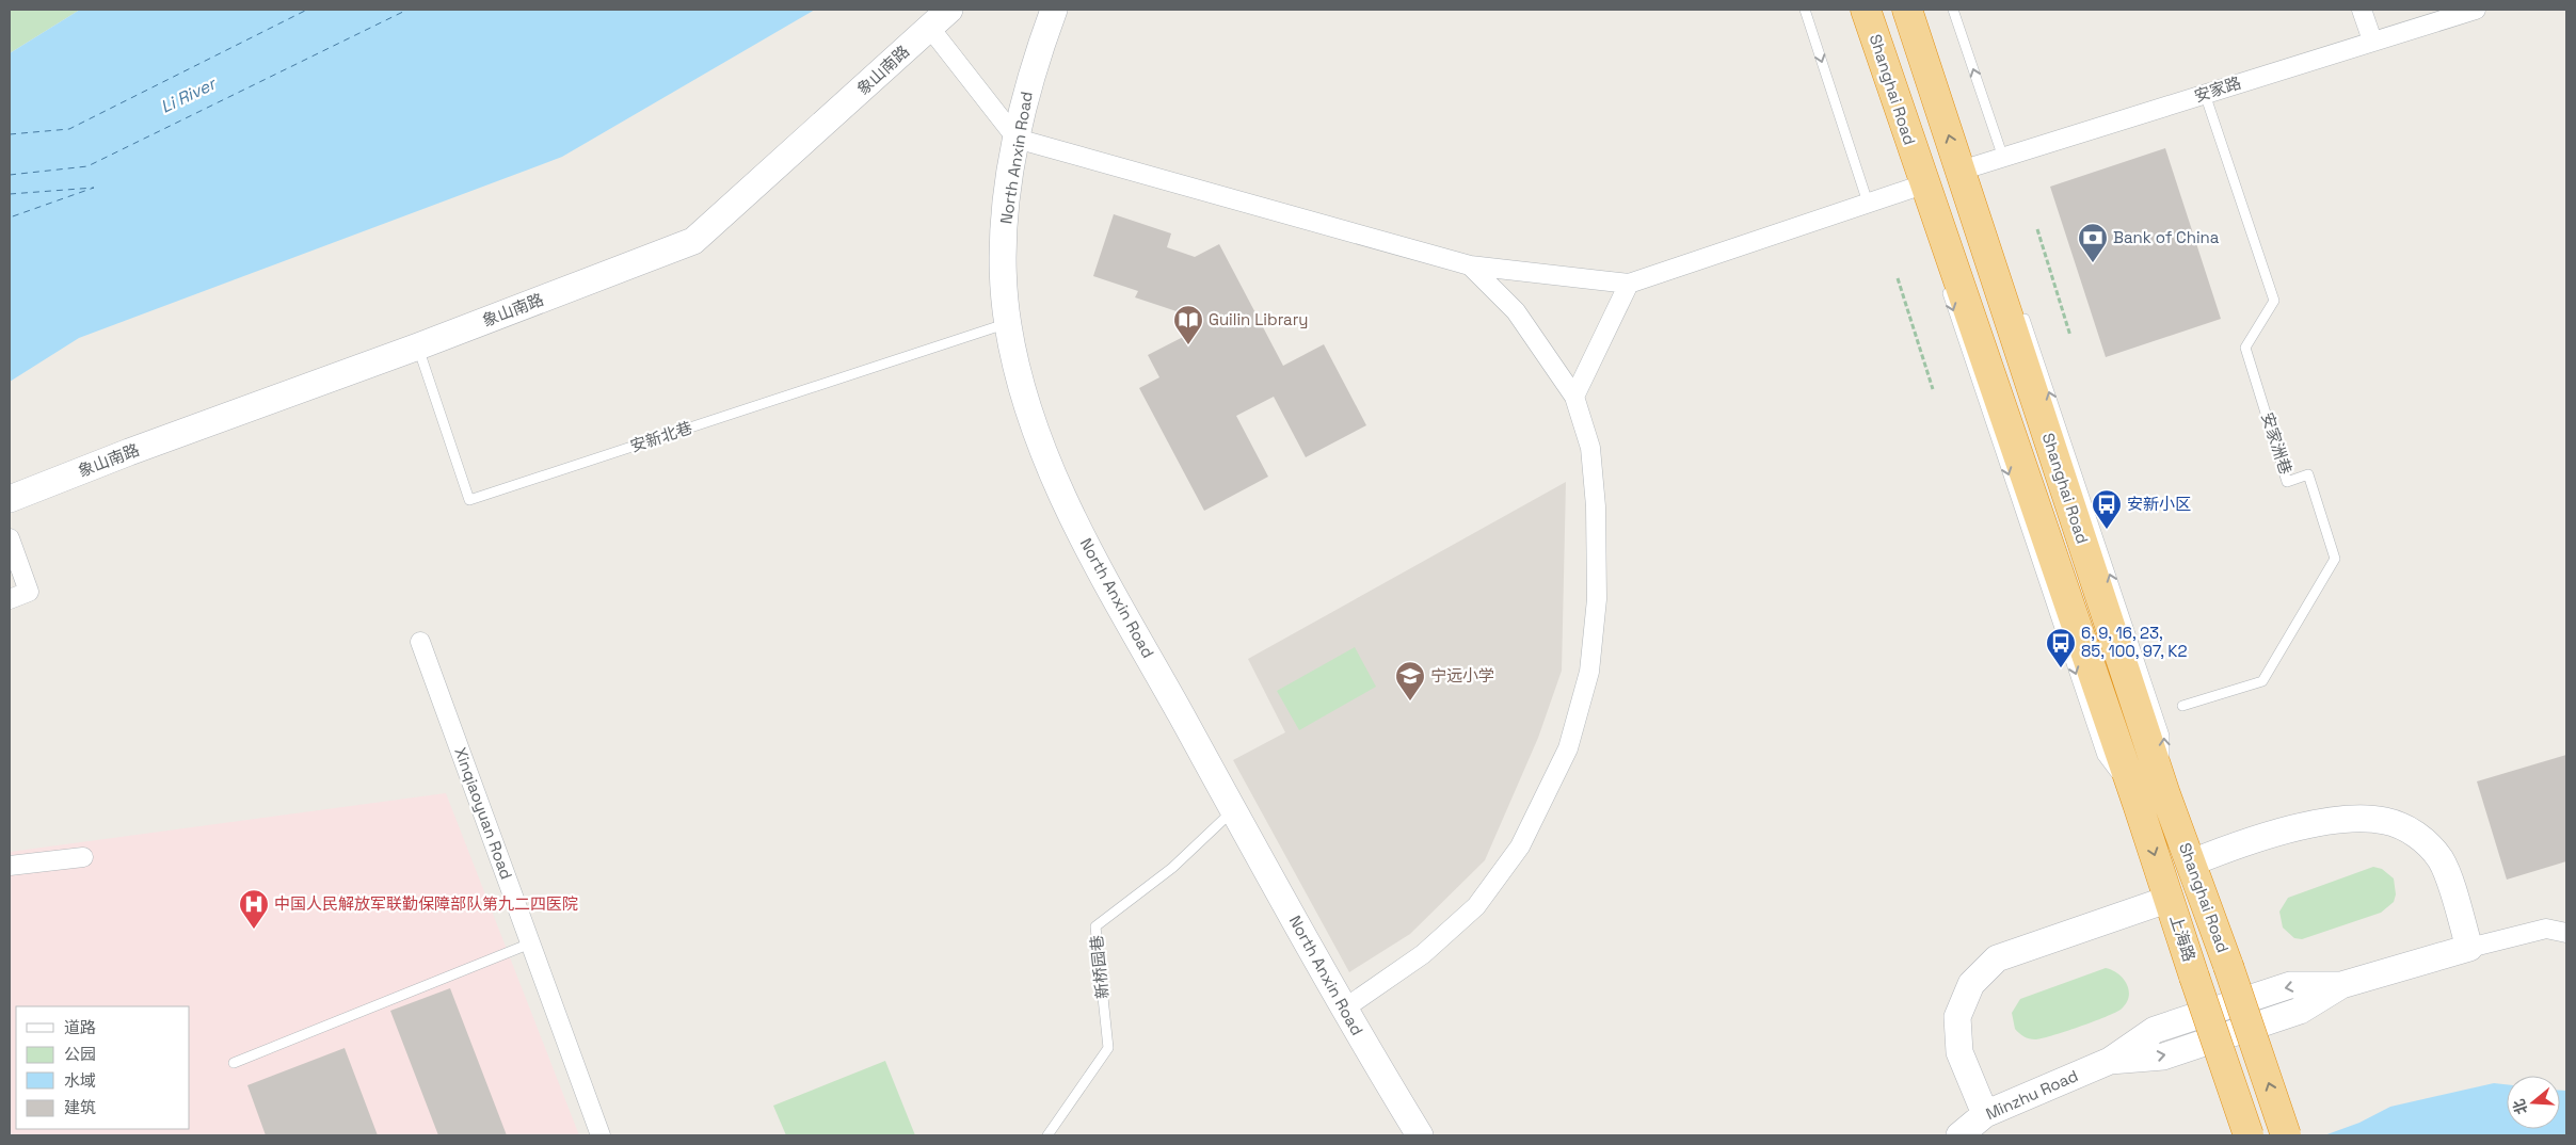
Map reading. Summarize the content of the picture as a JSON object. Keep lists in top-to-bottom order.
{
  "streets": {
    "highway": ["Shanghai Road", "上海路"],
    "street": [
      "象山南路",
      "安家路",
      "North Anxin Road",
      "Xinqiaoyuan Road",
      "Minzhu Road"
    ],
    "lane": ["安新北巷", "安家洲巷", "新桥园巷"]
  },
  "crossings": [
    ["象山南路", "安新北巷"],
    ["Shanghai Road", "安家路"],
    ["Shanghai Road", "上海路"],
    ["安家路", "安家洲巷"],
    ["North Anxin Road", "安新北巷"],
    ["North Anxin Road", "新桥园巷"]
  ],
  "water": ["Li River"],
  "places": {
    "bank": ["Bank of China"],
    "library": ["Guilin Library"],
    "bus stop": ["安新小区", "6, 9, 16, 23, 85, 100, 97, K2"],
    "school or university": ["宁远小学"],
    "hospital": ["中国人民解放军联勤保障部队第九二四医院"]
  },
  "legend": [
    "道路",
    "公园",
    "水域",
    "建筑"
  ],
  "north": "left"
}
